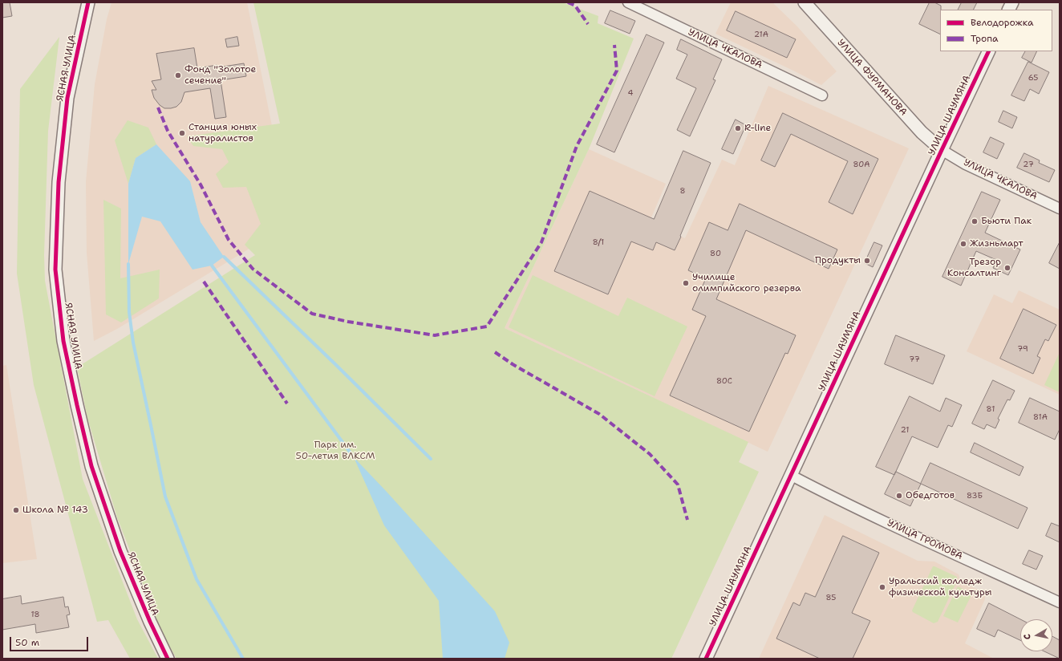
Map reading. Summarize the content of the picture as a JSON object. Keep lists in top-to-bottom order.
{
  "streets": {
    "street": [
      "УЛИЦА ЧКАЛОВА",
      "ЯСНАЯ УЛИЦА",
      "УЛИЦА ФУРМАНОВА",
      "УЛИЦА ШАУМЯНА",
      "УЛИЦА ГРОМОВА"
    ]
  },
  "crossings": [
    ["УЛИЦА ЧКАЛОВА", "УЛИЦА ФУРМАНОВА"],
    ["УЛИЦА ЧКАЛОВА", "УЛИЦА ШАУМЯНА"],
    ["УЛИЦА ФУРМАНОВА", "УЛИЦА ШАУМЯНА"],
    ["УЛИЦА ШАУМЯНА", "УЛИЦА ГРОМОВА"]
  ],
  "parks": ["Парк им. 50-летия ВЛКСМ"],
  "places": [
    "Фонд \"Золотое сечение\"",
    "R-line",
    "Станция юных натуралистов",
    "Бьюти Пак",
    "Жизньмарт",
    "Продукты",
    "Трезор Консалтинг",
    "Училище олимпийского резерва",
    "Обедготов",
    "Школа № 143",
    "Уральский колледж физической культуры"
  ],
  "house_numbers": [
    "21А",
    "65",
    "4",
    "80А",
    "27",
    "8",
    "8/1",
    "80",
    "79",
    "77",
    "80С",
    "81",
    "81А",
    "21",
    "83Б",
    "85",
    "18"
  ],
  "legend": ["Велодорожка", "Тропа"],
  "scale_bar": "50 m",
  "north": "left"
}
